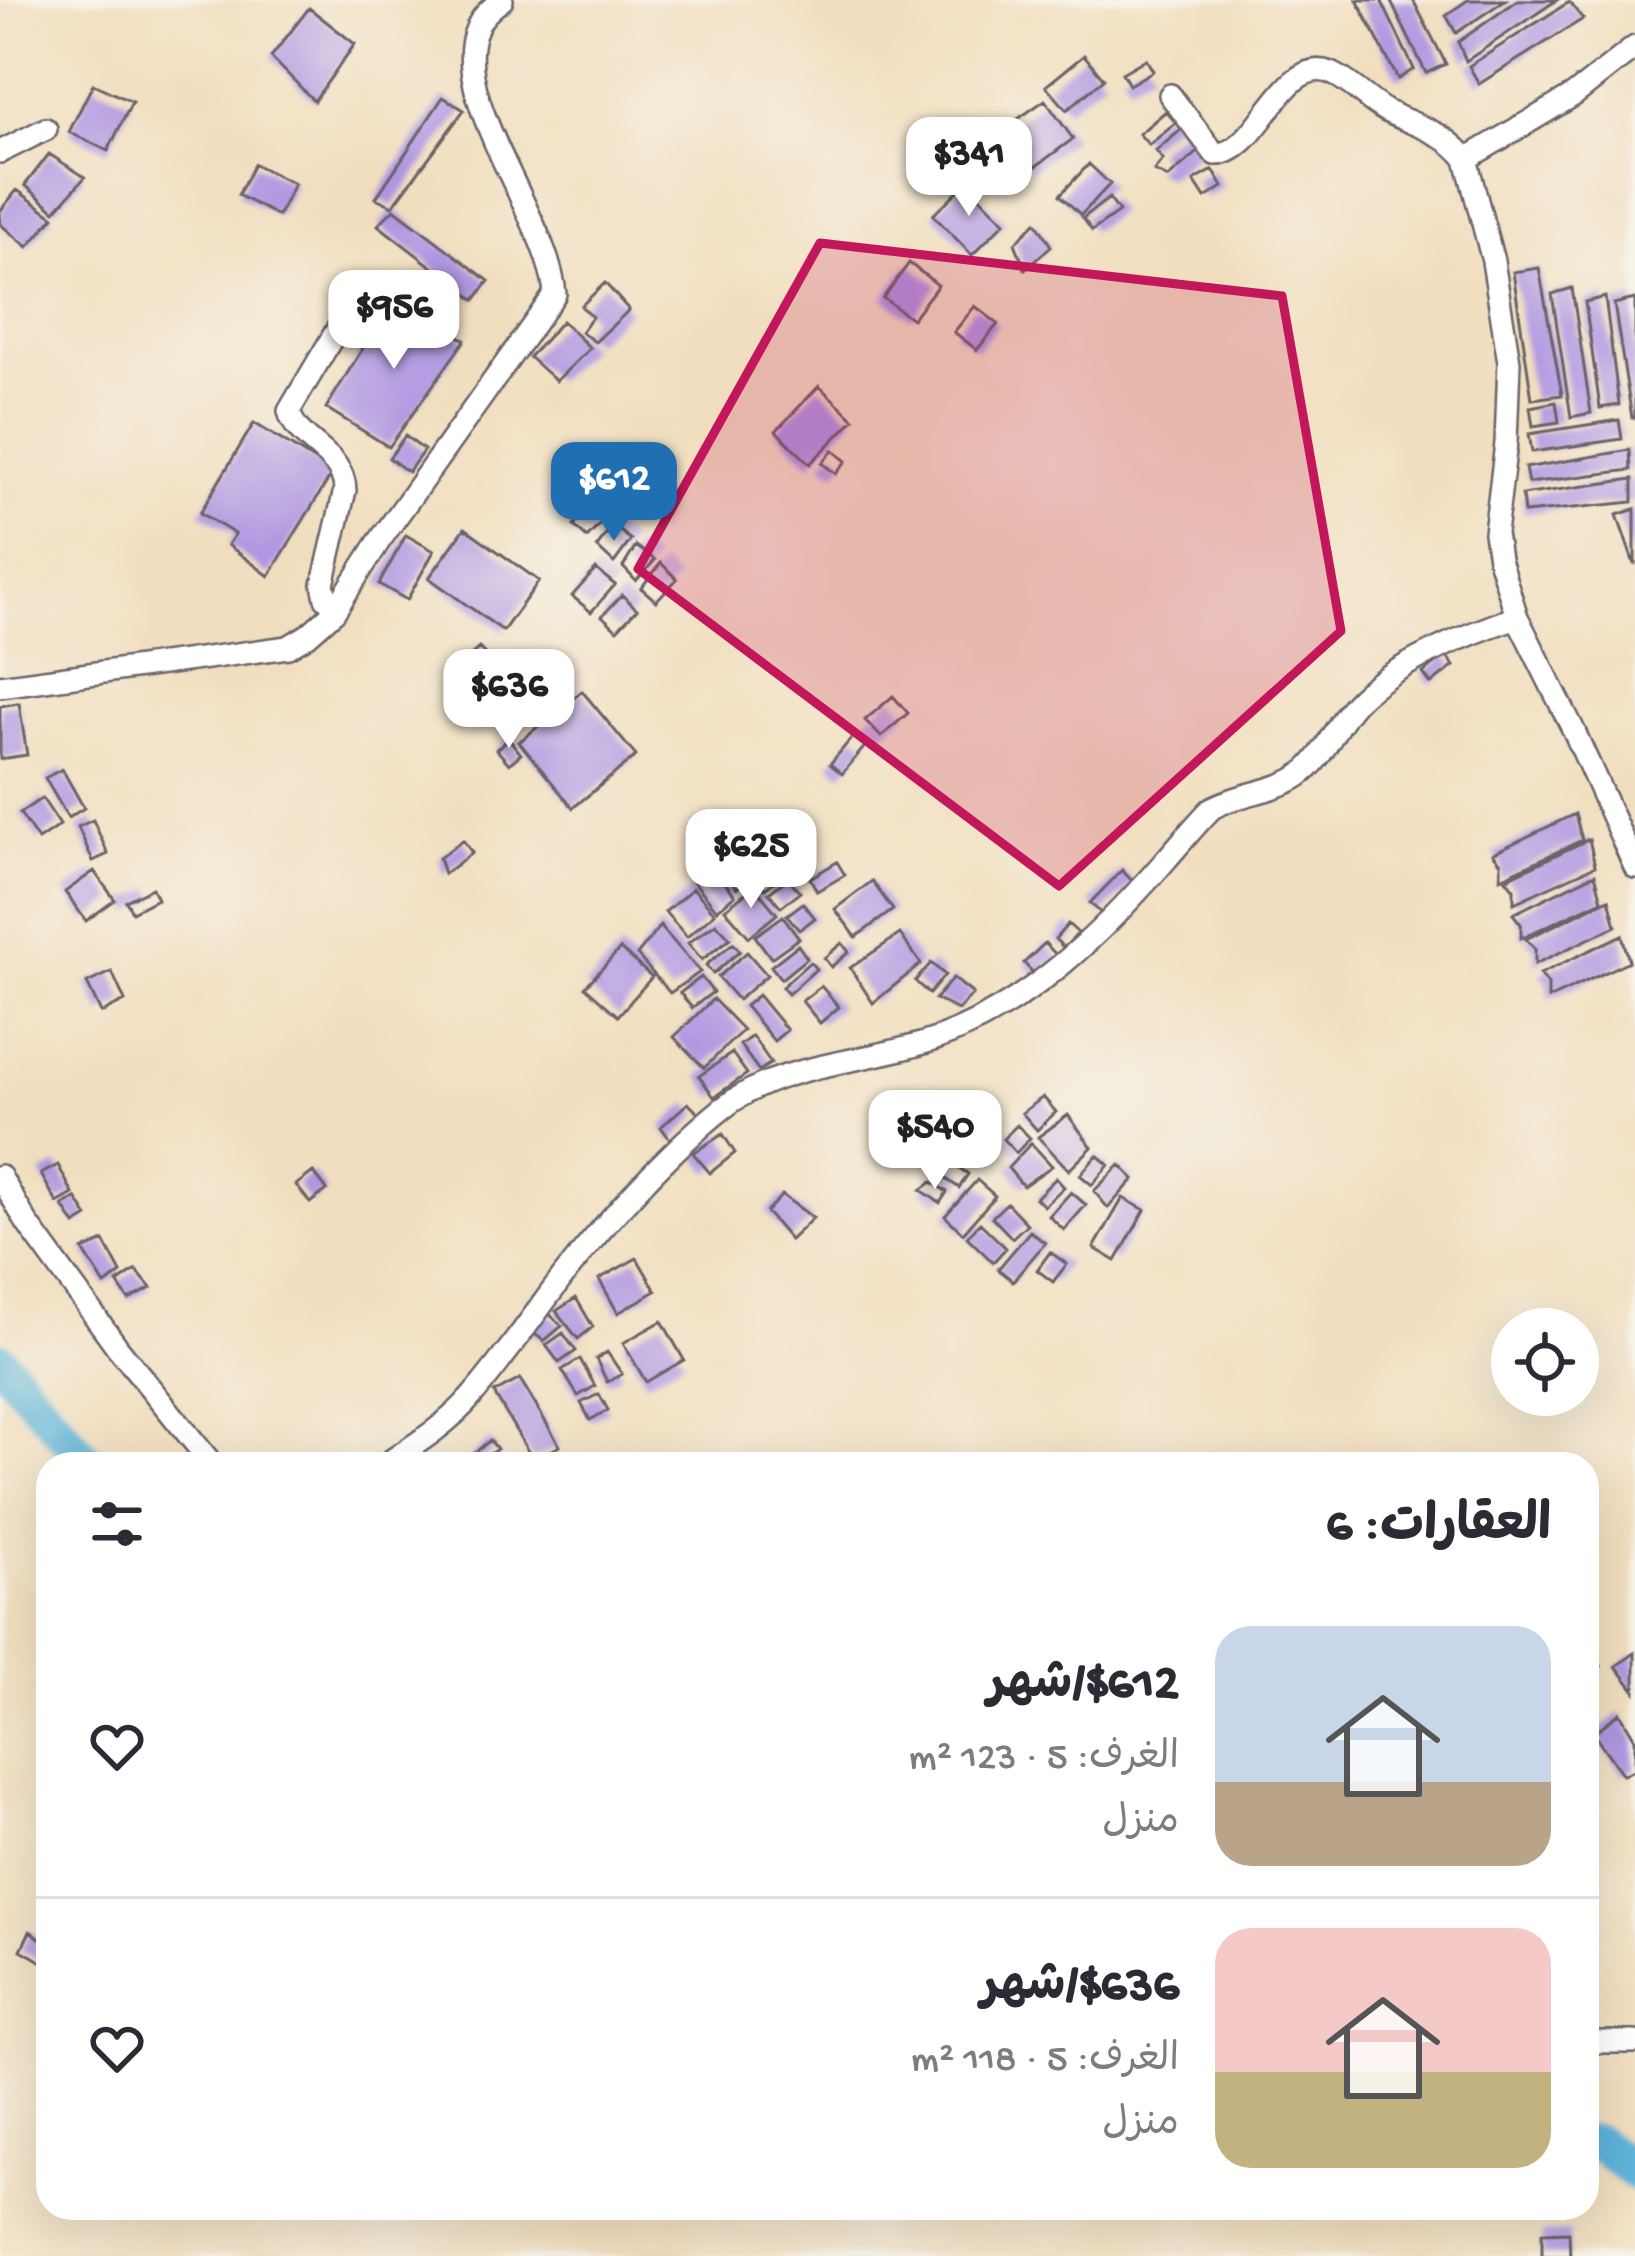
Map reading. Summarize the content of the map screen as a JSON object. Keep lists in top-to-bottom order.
{
  "page": {
    "price": [
      "$341",
      "$956",
      "$612",
      "$636",
      "$625",
      "$540"
    ],
    "heading": "العقارات: 6",
    "list": [
      {
        "name": "$612/شهر",
        "note": "الغرف: 5 · 123 m² · منزل"
      },
      {
        "name": "$636/شهر",
        "note": "الغرف: 5 · 118 m² · منزل"
      }
    ]
  }
}
